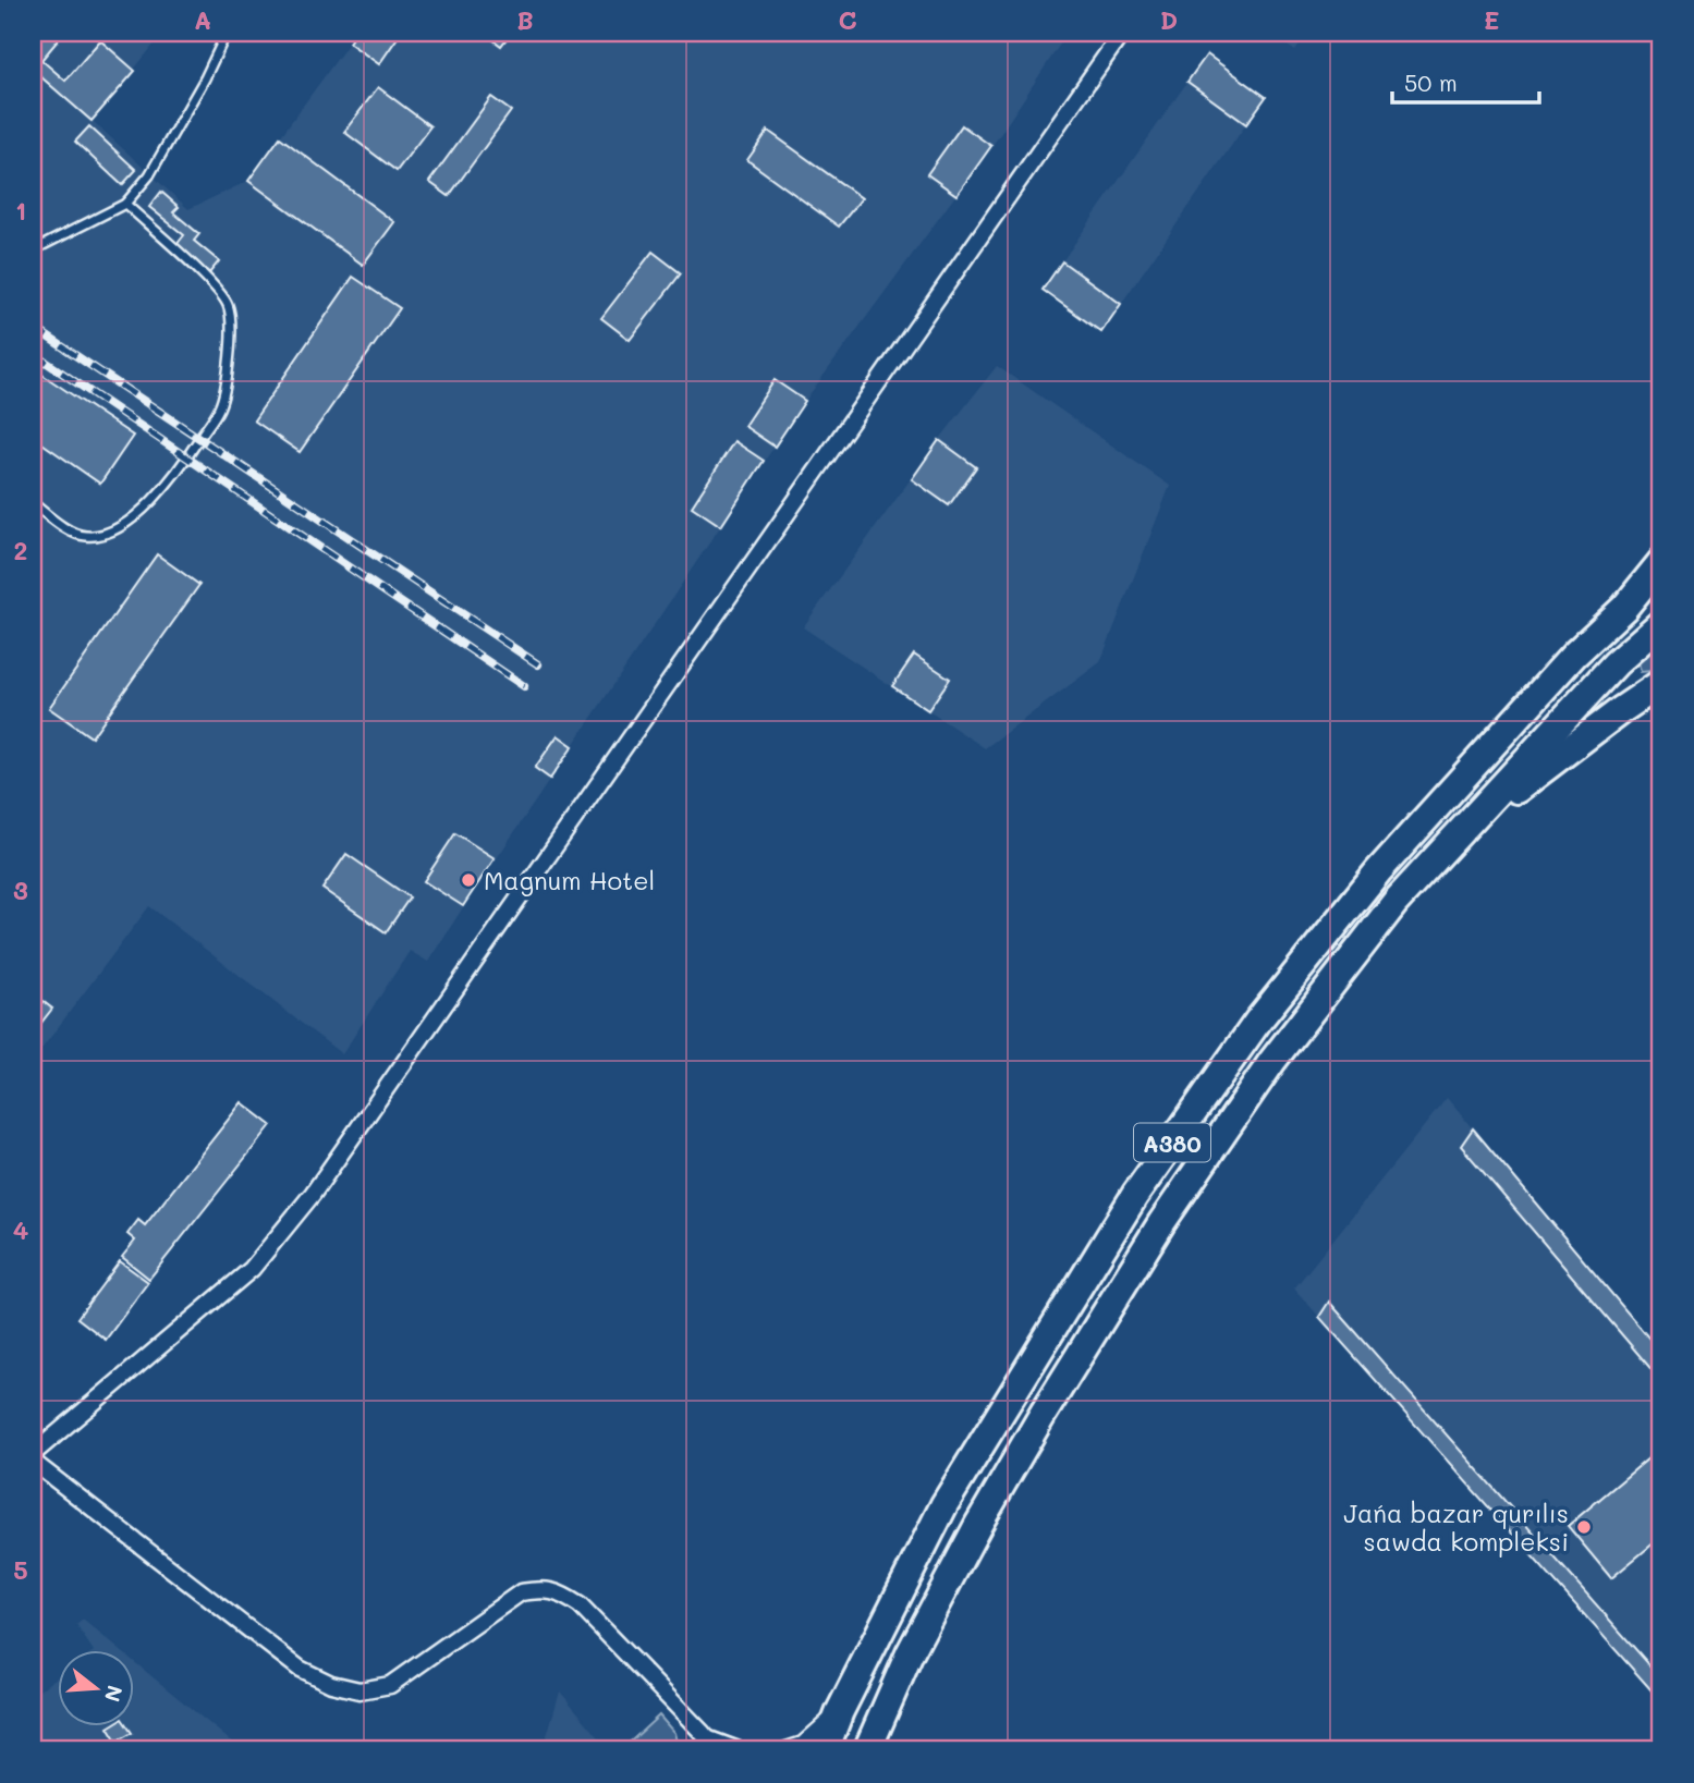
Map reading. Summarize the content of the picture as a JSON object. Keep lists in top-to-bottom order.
{
  "streets": {
    "highway": ["A380"]
  },
  "places": ["Magnum Hotel", "Jańa bazar qurılıs sawda kompleksi"],
  "scale_bar": "50 m",
  "north": "right",
  "grid": {
    "columns": [
      "A",
      "B",
      "C",
      "D",
      "E"
    ],
    "rows": [
      "1",
      "2",
      "3",
      "4",
      "5"
    ]
  }
}
